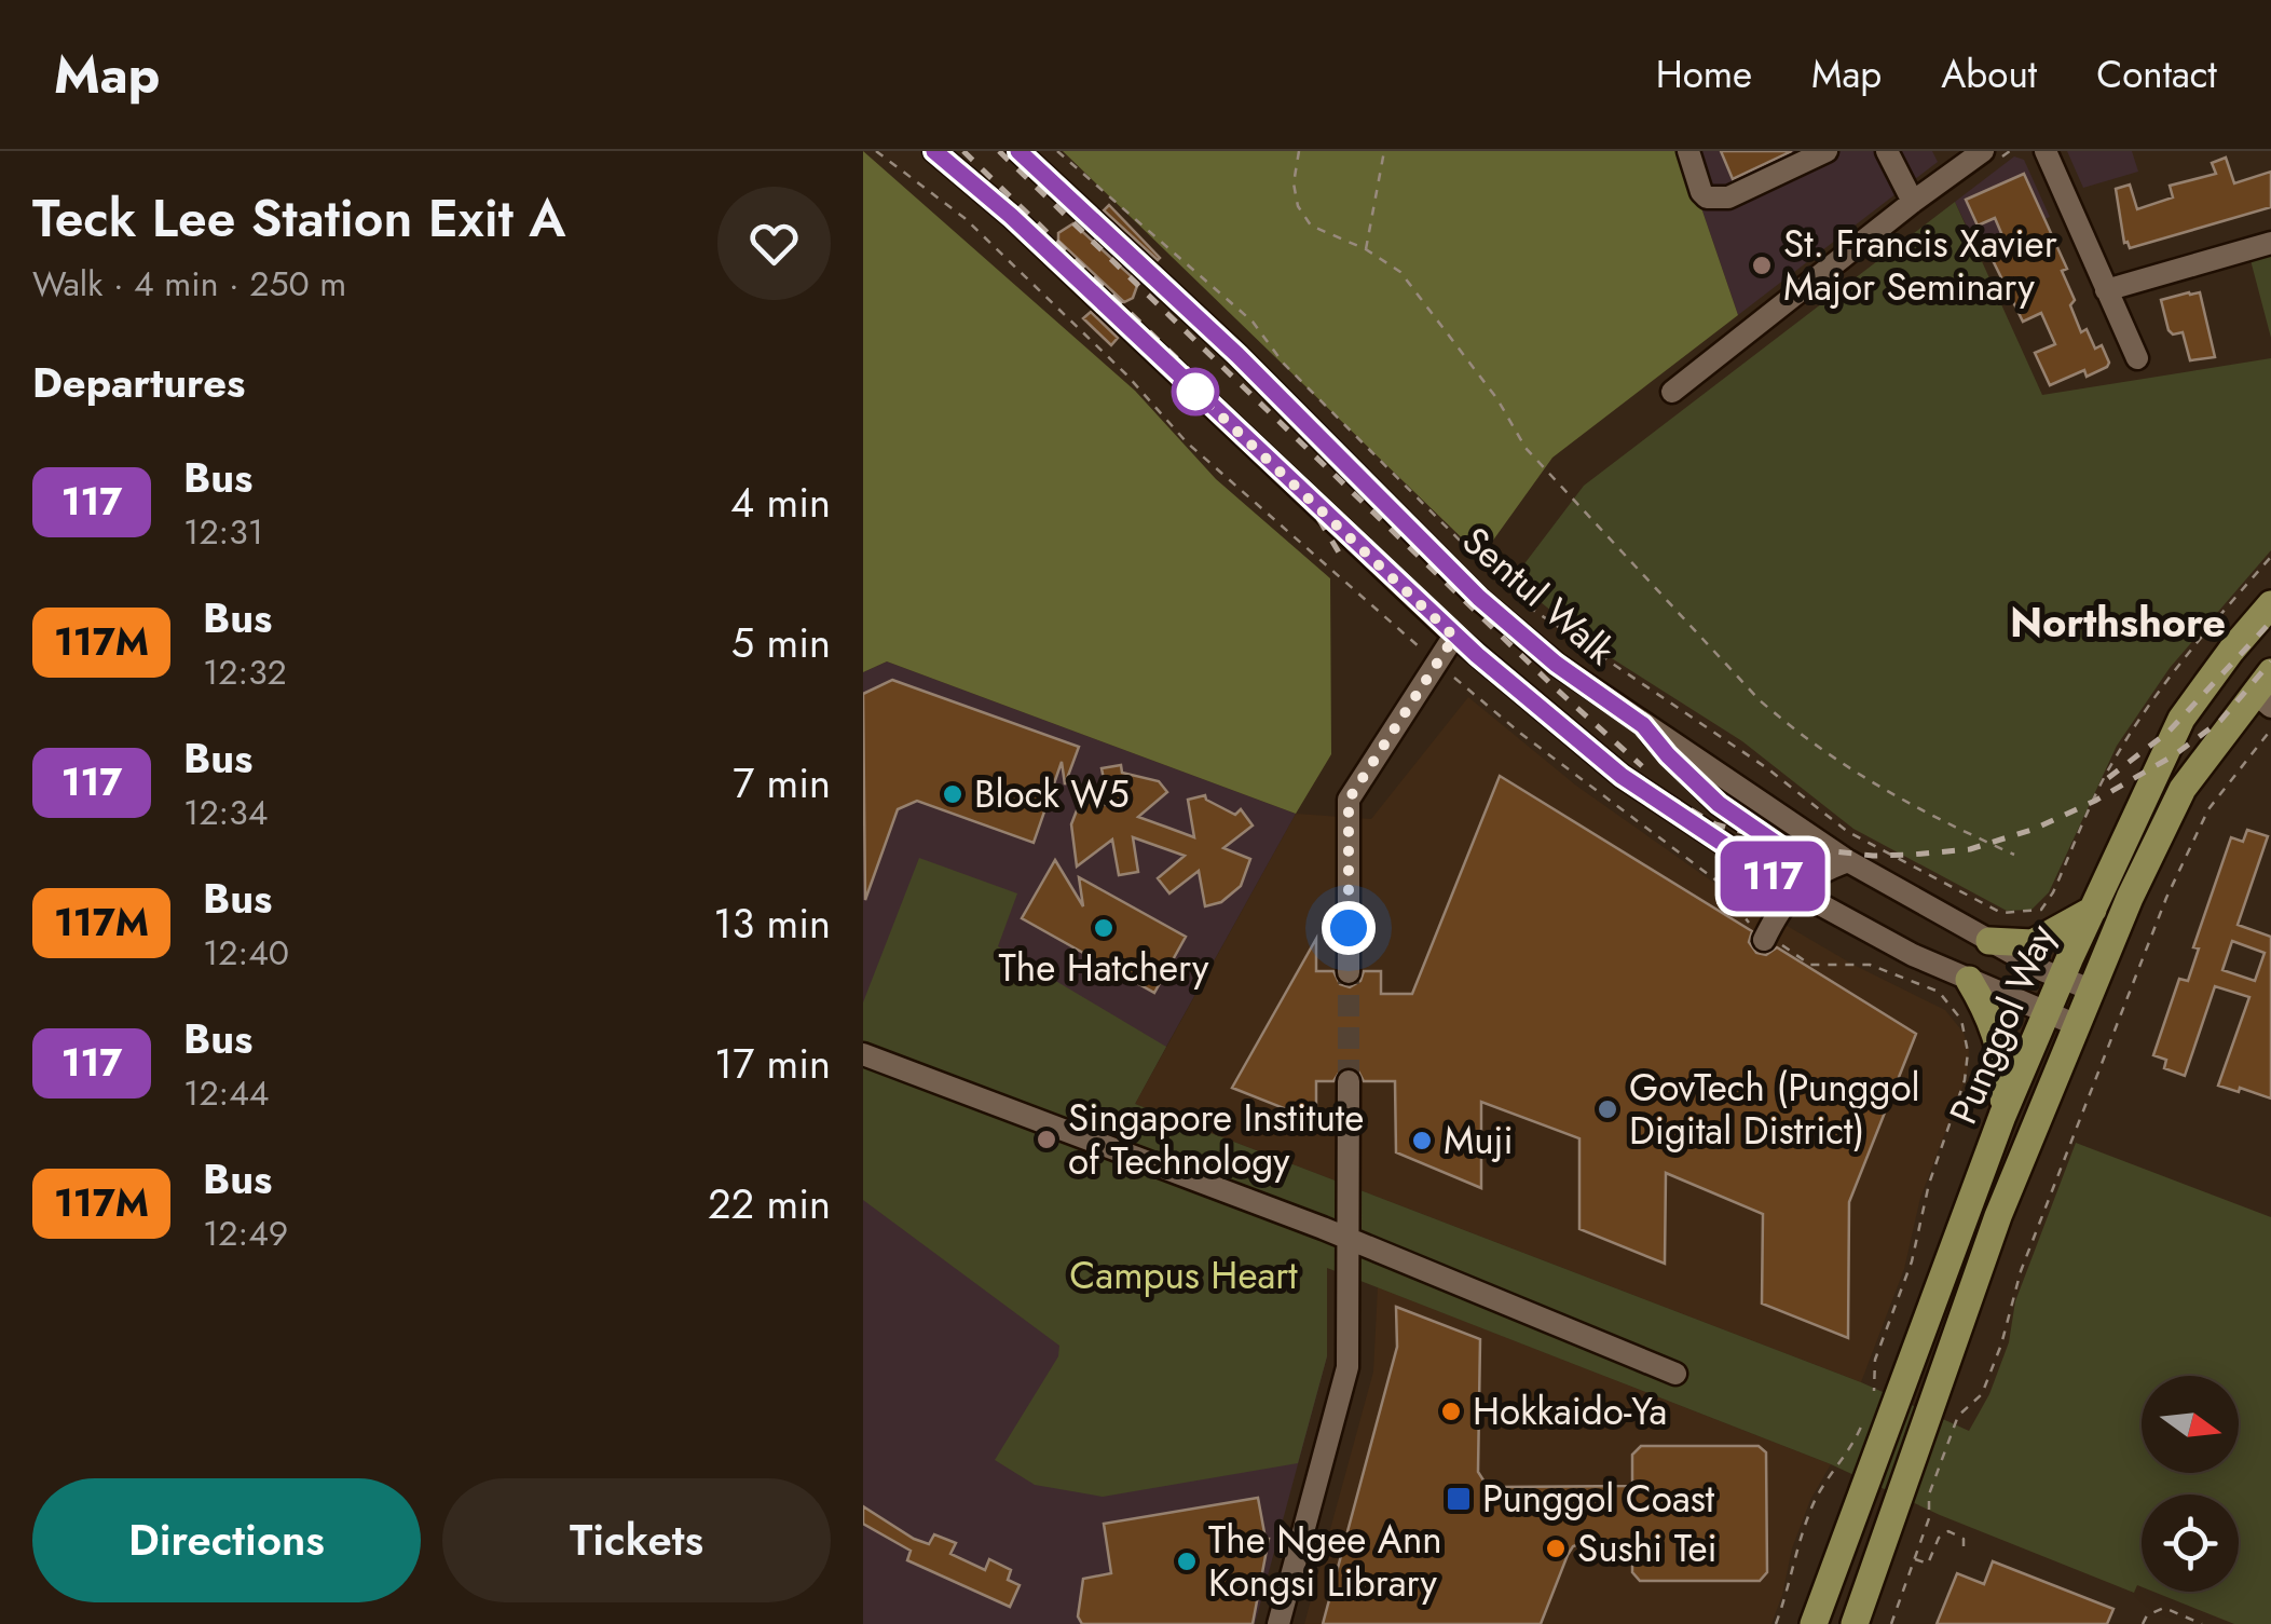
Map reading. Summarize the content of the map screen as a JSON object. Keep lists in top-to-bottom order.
{
  "streets": {
    "main road": ["Punggol Way"],
    "street": ["Sentul Walk"]
  },
  "crossings": [
    ["Sentul Walk", "Punggol Way"]
  ],
  "districts": ["Northshore"],
  "parks": ["Campus Heart"],
  "places": {
    "other": [
      "St. Francis Xavier Major Seminary",
      "Block W5",
      "The Hatchery",
      "GovTech (Punggol Digital District)",
      "Singapore Institute of Technology",
      "Muji",
      "Hokkaido-Ya",
      "Sushi Tei",
      "The Ngee Ann Kongsi Library"
    ],
    "transit": ["Punggol Coast"]
  },
  "lines": ["bus line 117"],
  "north": "right",
  "page": {
    "header": "Map",
    "nav": [
      "Home",
      "Map",
      "About",
      "Contact"
    ],
    "heading": [
      ["Teck Lee Station Exit A", "Walk · 4 min · 250 m"],
      "Departures"
    ],
    "on_map": "117",
    "list": [
      {
        "mark": "117",
        "name": "Bus",
        "note": "12:31",
        "value": "4 min"
      },
      {
        "mark": "117M",
        "name": "Bus",
        "note": "12:32",
        "value": "5 min"
      },
      {
        "mark": "117",
        "name": "Bus",
        "note": "12:34",
        "value": "7 min"
      },
      {
        "mark": "117M",
        "name": "Bus",
        "note": "12:40",
        "value": "13 min"
      },
      {
        "mark": "117",
        "name": "Bus",
        "note": "12:44",
        "value": "17 min"
      },
      {
        "mark": "117M",
        "name": "Bus",
        "note": "12:49",
        "value": "22 min"
      }
    ],
    "buttons": ["Directions", "Tickets"]
  }
}
